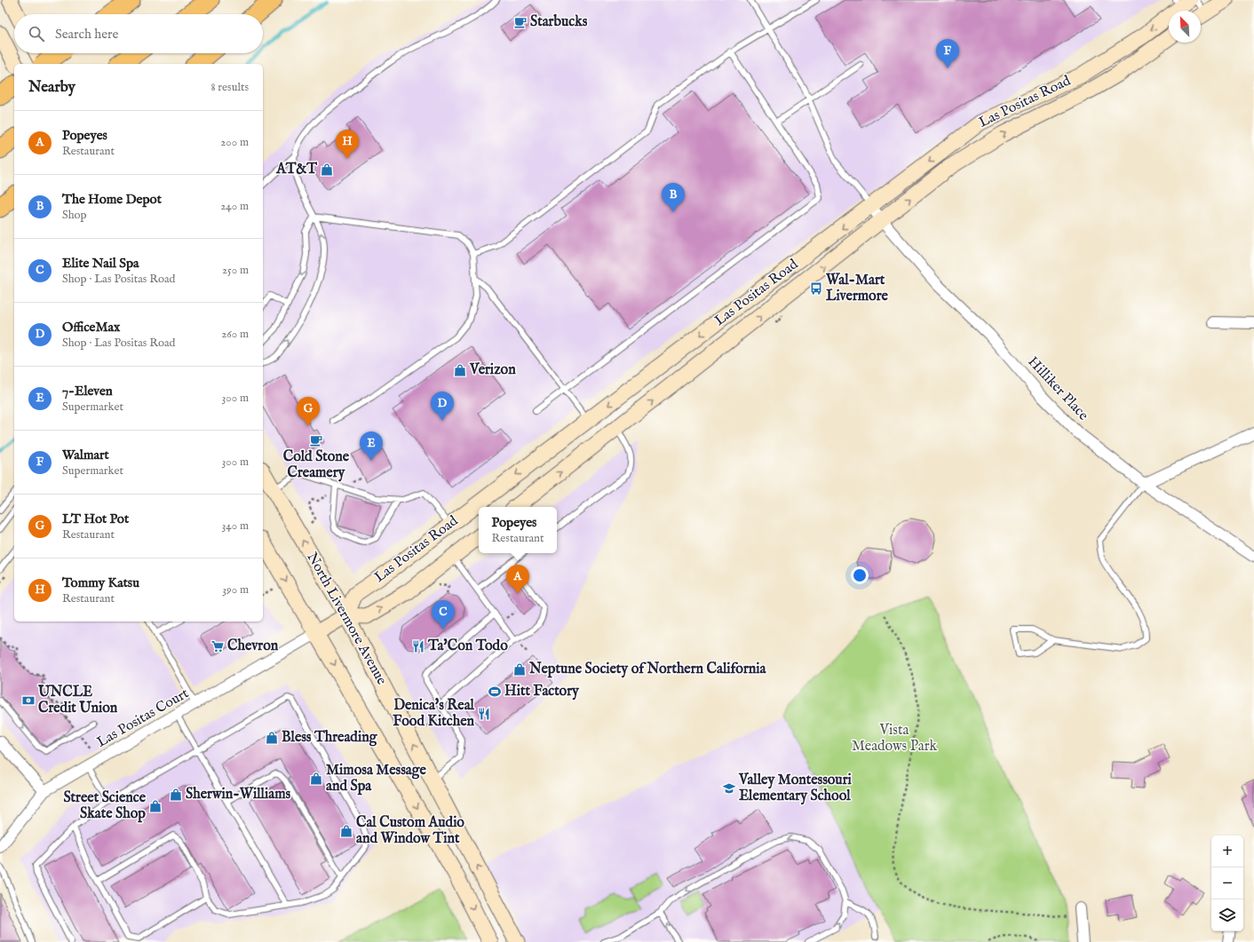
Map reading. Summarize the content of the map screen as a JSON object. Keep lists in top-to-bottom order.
{
  "streets": {
    "main road": ["Las Positas Road", "North Livermore Avenue"],
    "street": ["Hilliker Place", "Las Positas Court"]
  },
  "crossings": [
    ["Las Positas Road", "Hilliker Place"],
    ["Las Positas Road", "North Livermore Avenue"]
  ],
  "parks": ["Vista Meadows Park"],
  "places": {
    "cafe": ["Starbucks", "Cold Stone Creamery"],
    "shop": [
      "AT&T",
      "Verizon",
      "Neptune Society of Northern California",
      "Bless Threading",
      "Mimosa Message and Spa",
      "Sherwin-Williams",
      "Street Science Skate Shop",
      "Cal Custom Audio and Window Tint"
    ],
    "bus stop": ["Wal-Mart Livermore"],
    "supermarket": ["Chevron"],
    "restaurant": ["Ta'Con Todo", "Denica's Real Food Kitchen"],
    "sports": ["Hitt Factory"],
    "bank": ["UNCLE Credit Union"],
    "school or university": ["Valley Montessouri Elementary School"]
  },
  "north": "top left",
  "page": {
    "search": "Search here",
    "pins": [
      "F",
      "H",
      "B",
      "D",
      "G",
      "E",
      "A",
      "C"
    ],
    "heading": ["Nearby", "8 results"],
    "list": [
      {
        "mark": "A",
        "name": "Popeyes",
        "note": "Restaurant",
        "value": "200 m"
      },
      {
        "mark": "B",
        "name": "The Home Depot",
        "note": "Shop",
        "value": "240 m"
      },
      {
        "mark": "C",
        "name": "Elite Nail Spa",
        "note": "Shop · Las Positas Road",
        "value": "250 m"
      },
      {
        "mark": "D",
        "name": "OfficeMax",
        "note": "Shop · Las Positas Road",
        "value": "260 m"
      },
      {
        "mark": "E",
        "name": "7-Eleven",
        "note": "Supermarket",
        "value": "300 m"
      },
      {
        "mark": "F",
        "name": "Walmart",
        "note": "Supermarket",
        "value": "300 m"
      },
      {
        "mark": "G",
        "name": "LT Hot Pot",
        "note": "Restaurant",
        "value": "340 m"
      },
      {
        "mark": "H",
        "name": "Tommy Katsu",
        "note": "Restaurant",
        "value": "390 m"
      }
    ],
    "popup": ["Popeyes", "Restaurant"],
    "map_buttons": ["+", "−"]
  }
}
